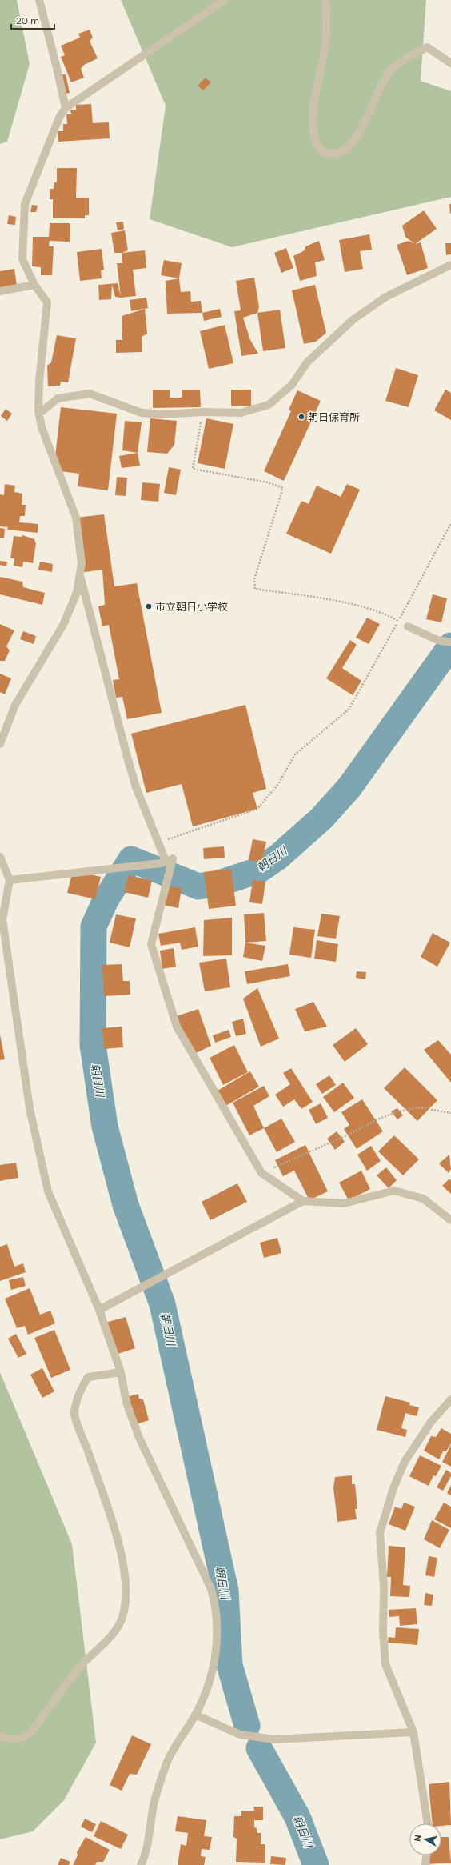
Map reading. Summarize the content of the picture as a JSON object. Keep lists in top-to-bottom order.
{
  "water": ["朝日川"],
  "places": ["朝日保育所", "市立朝日小学校"],
  "scale_bar": "20 m",
  "north": "left"
}
